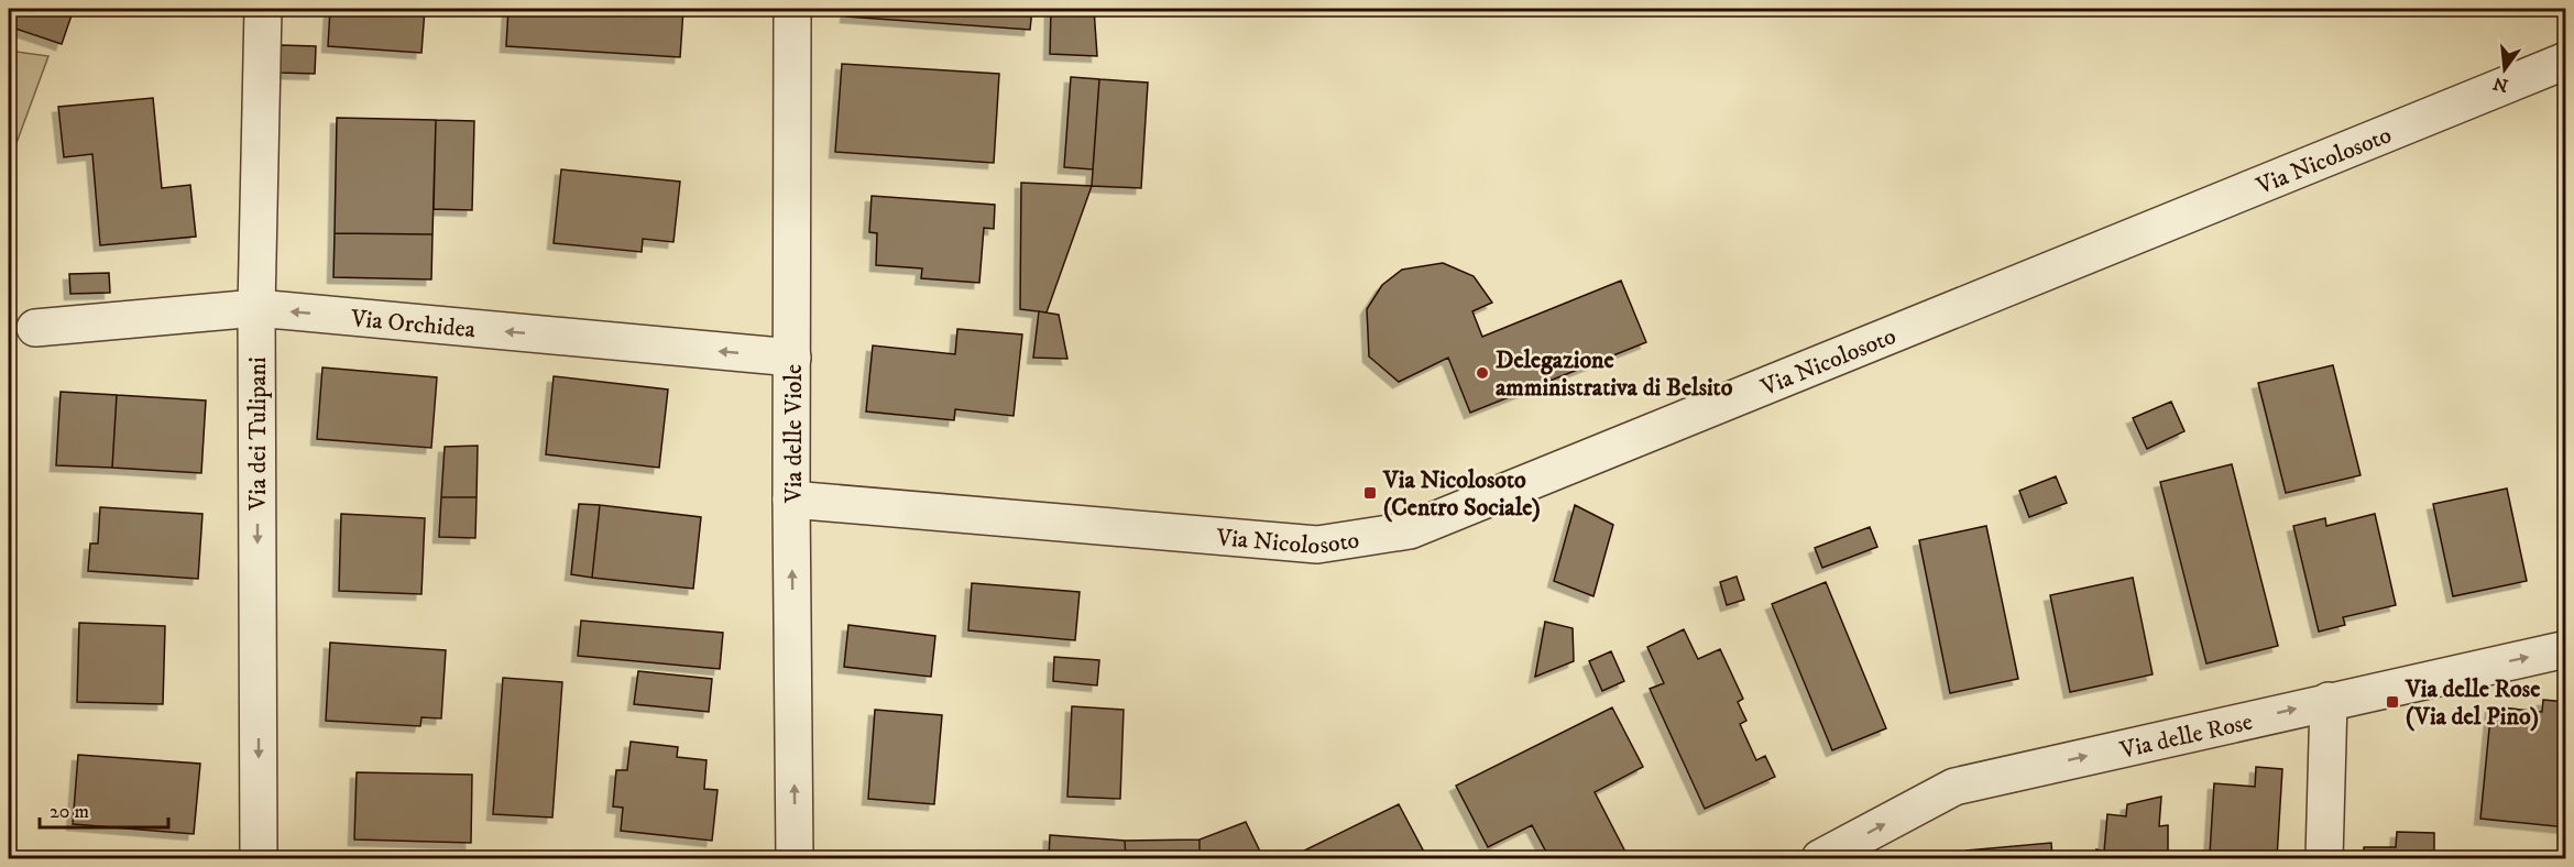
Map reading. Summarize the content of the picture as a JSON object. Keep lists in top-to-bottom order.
{
  "streets": {
    "street": [
      "Via Nicolosoto",
      "Via Orchidea",
      "Via dei Tulipani",
      "Via delle Viole",
      "Via delle Rose"
    ]
  },
  "crossings": [
    ["Via Nicolosoto", "Via delle Viole"],
    ["Via Orchidea", "Via dei Tulipani"],
    ["Via Orchidea", "Via delle Viole"]
  ],
  "one_way": [
    "Via Orchidea",
    "Via dei Tulipani",
    "Via delle Viole",
    "Via delle Rose"
  ],
  "places": {
    "other": ["Delegazione amministrativa di Belsito"],
    "transit": ["Via Nicolosoto (Centro Sociale)", "Via delle Rose (Via del Pino)"]
  },
  "scale_bar": "20 m",
  "north": "bottom"
}
